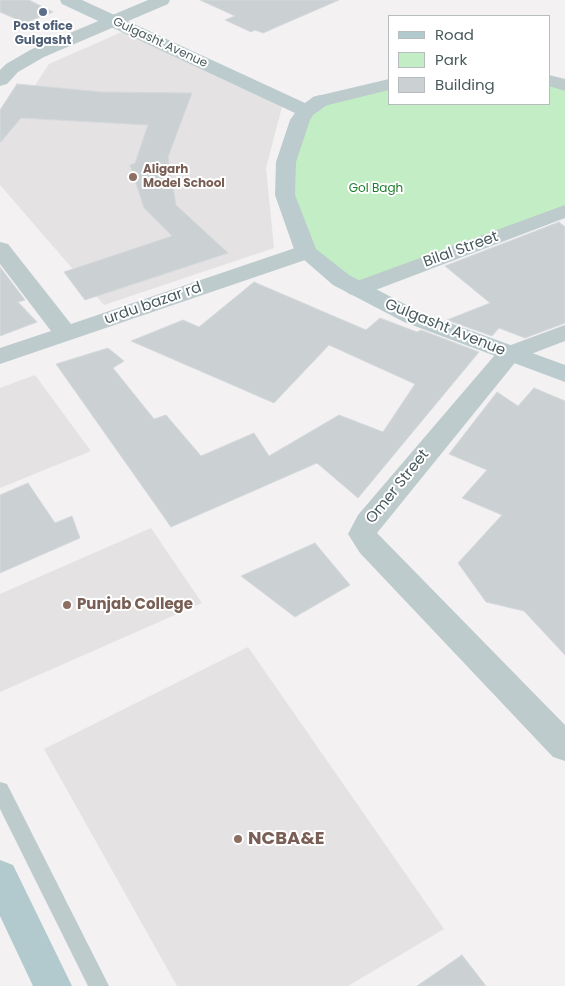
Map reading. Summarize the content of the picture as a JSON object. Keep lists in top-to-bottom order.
{
  "streets": {
    "street": [
      "Gulgasht Avenue",
      "Bilal Street",
      "urdu bazar rd",
      "Omer Street"
    ]
  },
  "crossings": [
    ["Gulgasht Avenue", "Bilal Street"],
    ["Gulgasht Avenue", "urdu bazar rd"],
    ["Gulgasht Avenue", "Omer Street"]
  ],
  "parks": ["Gol Bagh"],
  "places": [
    "Post ofice Gulgasht",
    "Aligarh Model School",
    "Punjab College",
    "NCBA&E"
  ],
  "legend": ["Road", "Park", "Building"]
}
